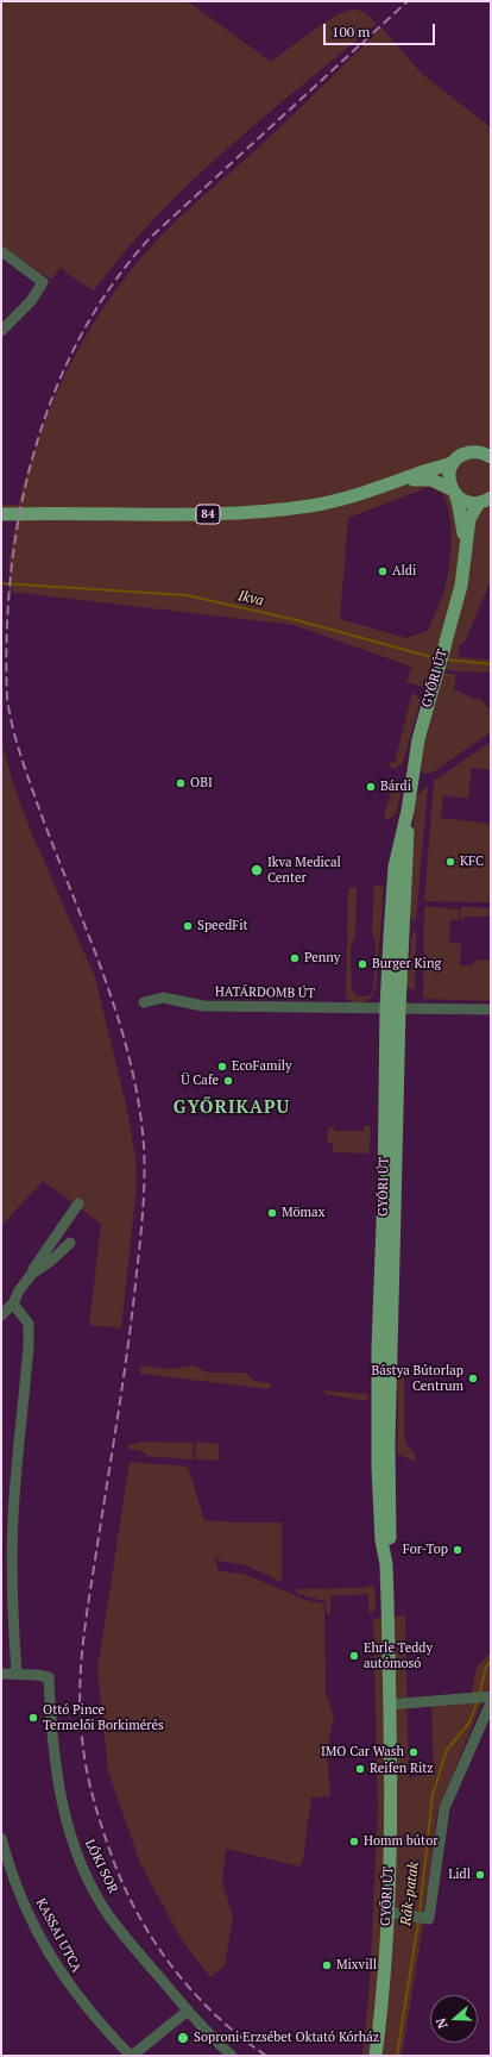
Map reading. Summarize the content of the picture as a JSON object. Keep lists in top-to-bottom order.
{
  "streets": {
    "main road": ["84", "GYŐRI ÚT"],
    "street": ["HATÁRDOMB ÚT", "LÓKI SOR", "KASSAI UTCA"]
  },
  "crossings": [
    ["84", "GYŐRI ÚT"],
    ["GYŐRI ÚT", "HATÁRDOMB ÚT"]
  ],
  "districts": ["GYŐRIKAPU"],
  "water": ["Ikva", "Rák-patak"],
  "places": [
    "Aldi",
    "OBI",
    "Bárdi",
    "KFC",
    "Ikva Medical Center",
    "SpeedFit",
    "Penny",
    "Burger King",
    "EcoFamily",
    "Ü Cafe",
    "Mömax",
    "Bástya Bútorlap Centrum",
    "For-Top",
    "Ehrle Teddy autómosó",
    "Ottó Pince Termelői Borkimérés",
    "IMO Car Wash",
    "Reifen Ritz",
    "Homm bútor",
    "Lidl",
    "Mixvill",
    "Soproni Erzsébet Oktató Kórház"
  ],
  "scale_bar": "100 m",
  "north": "left"
}
